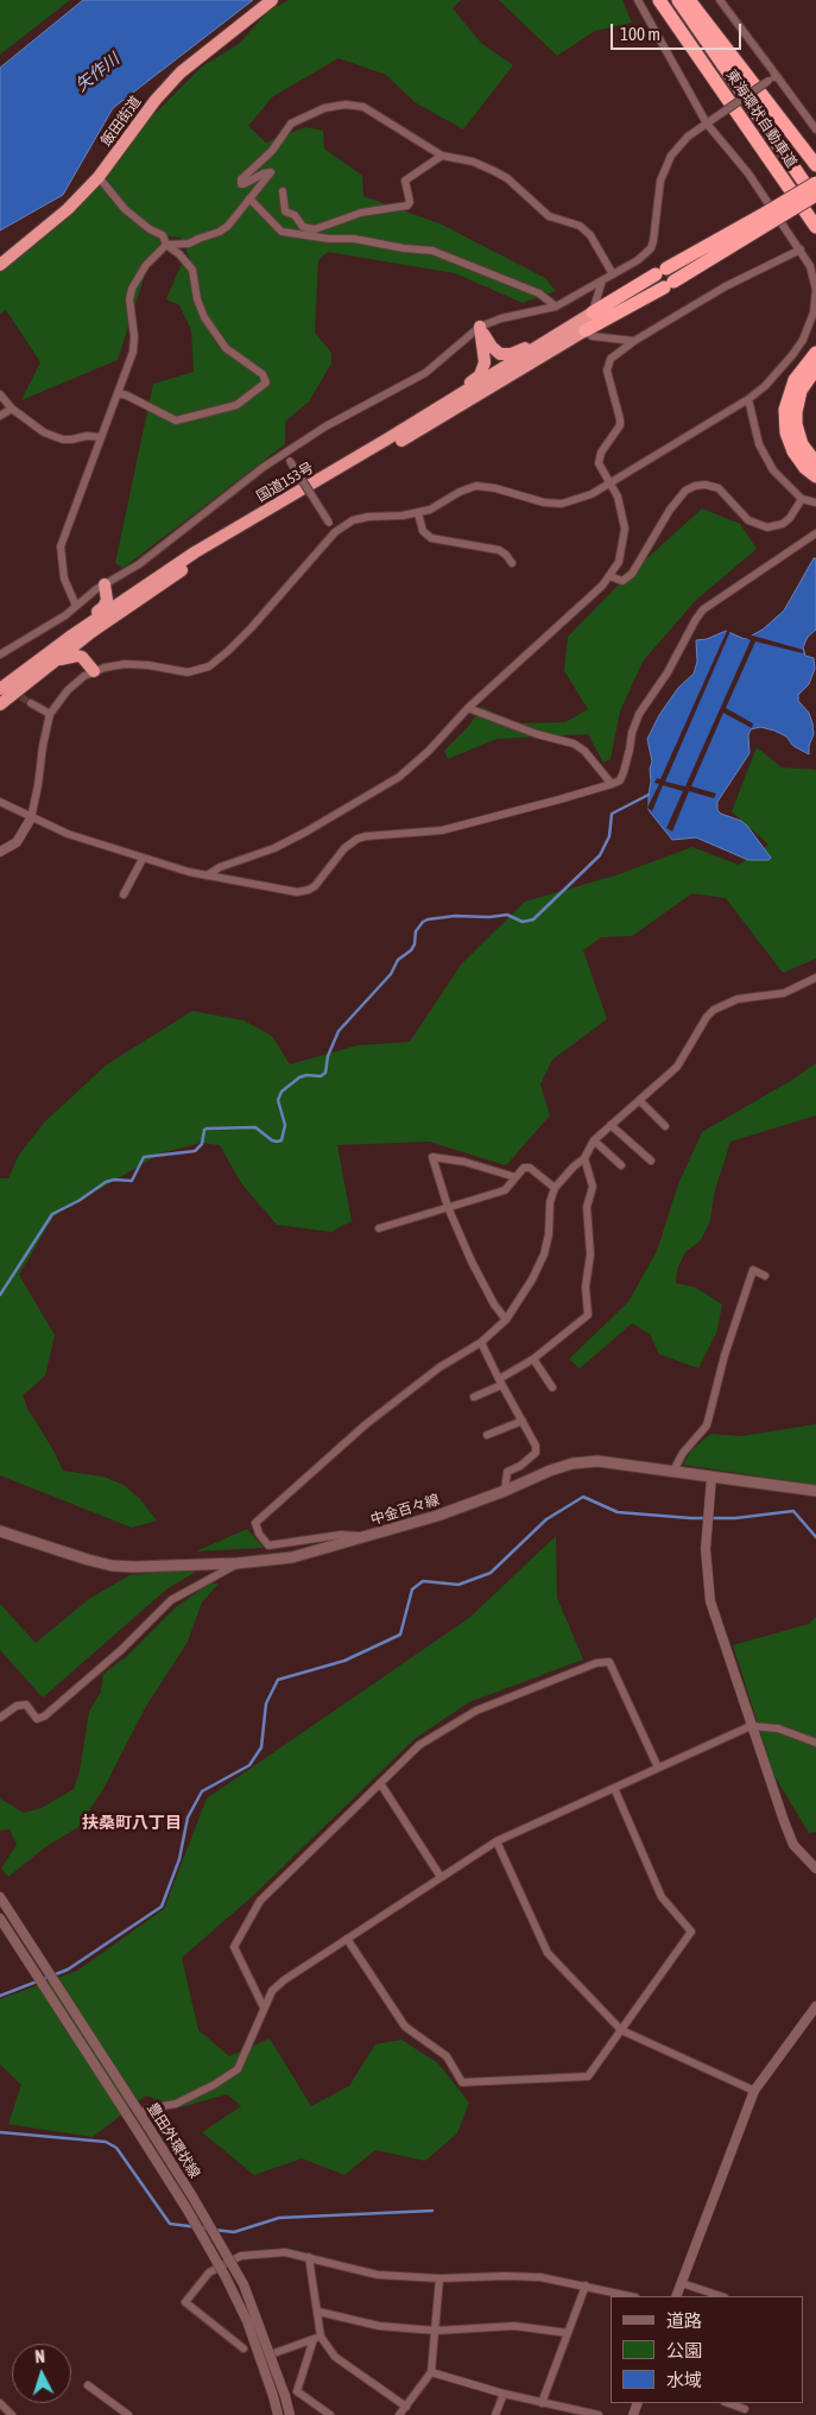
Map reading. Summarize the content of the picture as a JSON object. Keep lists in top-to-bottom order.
{
  "streets": {
    "highway": ["東海環状自動車道", "飯田街道", "国道153号"],
    "main road": ["中金百々線"],
    "street": ["豊田外環状線"]
  },
  "districts": ["扶桑町八丁目"],
  "water": ["矢作川"],
  "legend": ["道路", "公園", "水域"],
  "scale_bar": "100 m",
  "north": "top"
}
